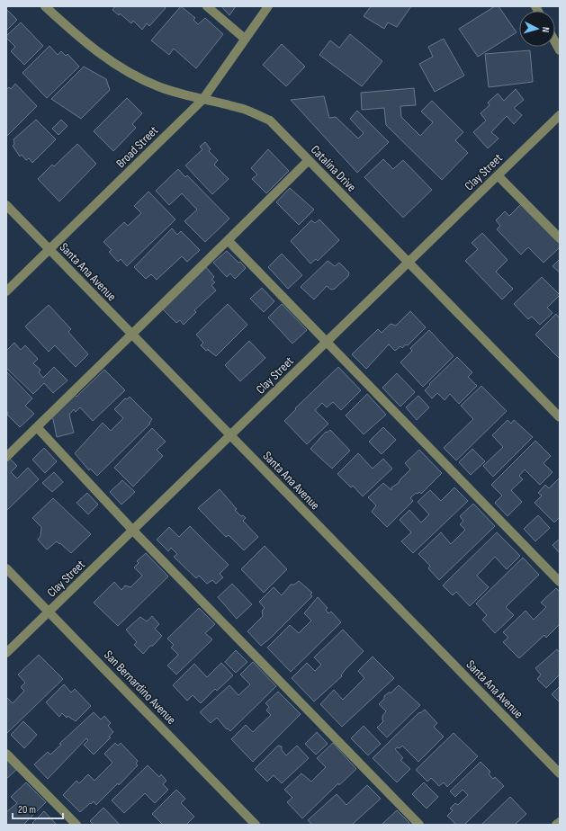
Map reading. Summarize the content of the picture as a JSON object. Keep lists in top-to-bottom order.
{
  "streets": {
    "street": [
      "Broad Street",
      "Catalina Drive",
      "Clay Street",
      "Santa Ana Avenue",
      "San Bernardino Avenue"
    ]
  },
  "crossings": [
    ["Broad Street", "Catalina Drive"],
    ["Broad Street", "Santa Ana Avenue"],
    ["Catalina Drive", "Clay Street"],
    ["Clay Street", "Santa Ana Avenue"],
    ["Clay Street", "San Bernardino Avenue"]
  ],
  "scale_bar": "20 m",
  "north": "right"
}
